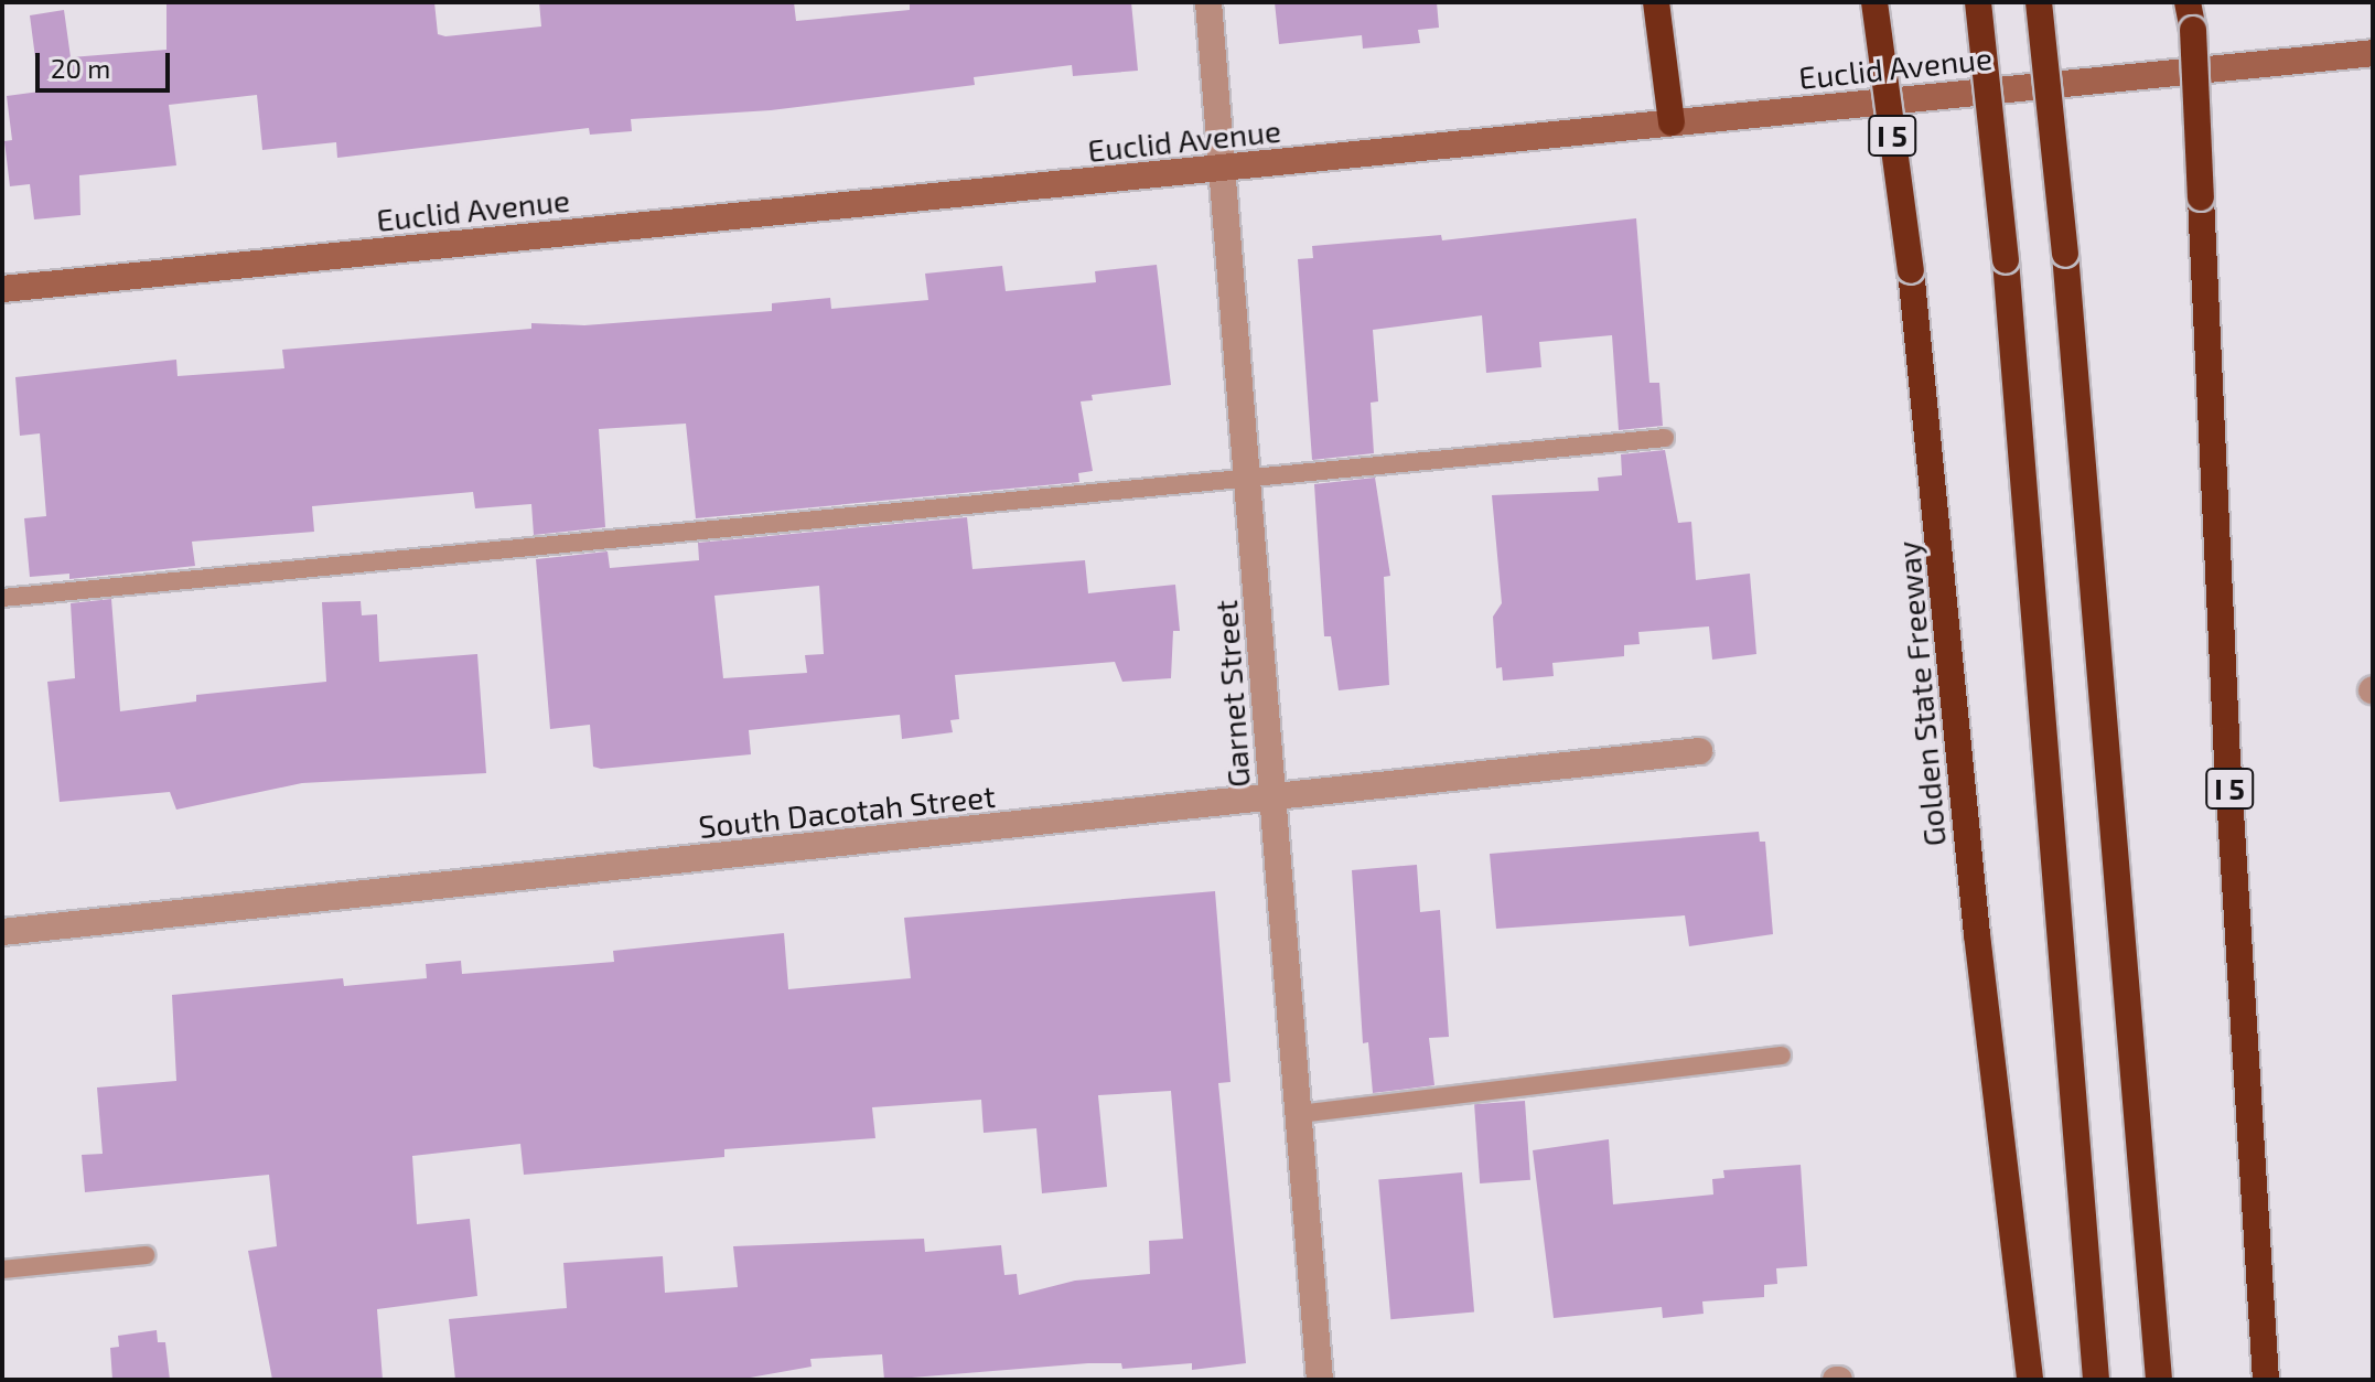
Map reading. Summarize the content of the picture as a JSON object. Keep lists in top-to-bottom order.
{
  "streets": {
    "highway": ["I 5", "Golden State Freeway"],
    "street": ["Euclid Avenue", "Garnet Street", "South Dacotah Street"]
  },
  "crossings": [
    ["Euclid Avenue", "Garnet Street"],
    ["Garnet Street", "South Dacotah Street"]
  ],
  "scale_bar": "20 m"
}
